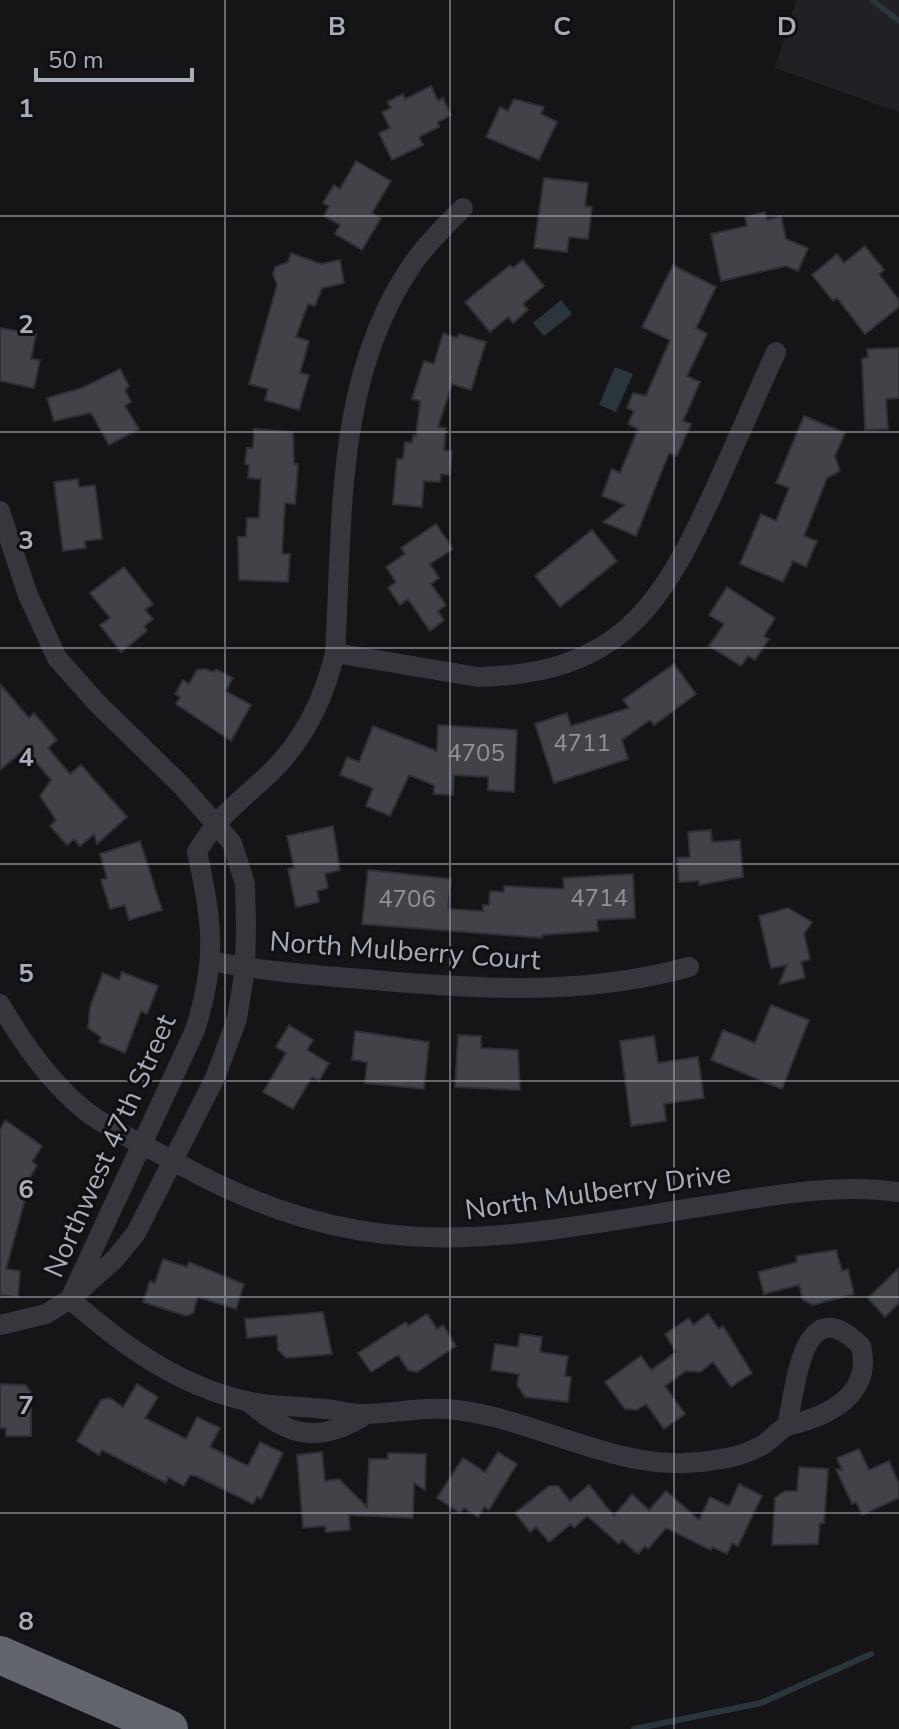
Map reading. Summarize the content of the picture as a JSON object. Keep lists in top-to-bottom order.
{
  "streets": {
    "street": ["North Mulberry Court", "Northwest 47th Street", "North Mulberry Drive"]
  },
  "crossings": [
    ["North Mulberry Court", "Northwest 47th Street"],
    ["Northwest 47th Street", "North Mulberry Drive"]
  ],
  "house_numbers": [
    "4711",
    "4705",
    "4714",
    "4706"
  ],
  "scale_bar": "50 m",
  "grid": {
    "columns": ["B", "C", "D"],
    "rows": [
      "1",
      "2",
      "3",
      "4",
      "5",
      "6",
      "7",
      "8"
    ]
  }
}
